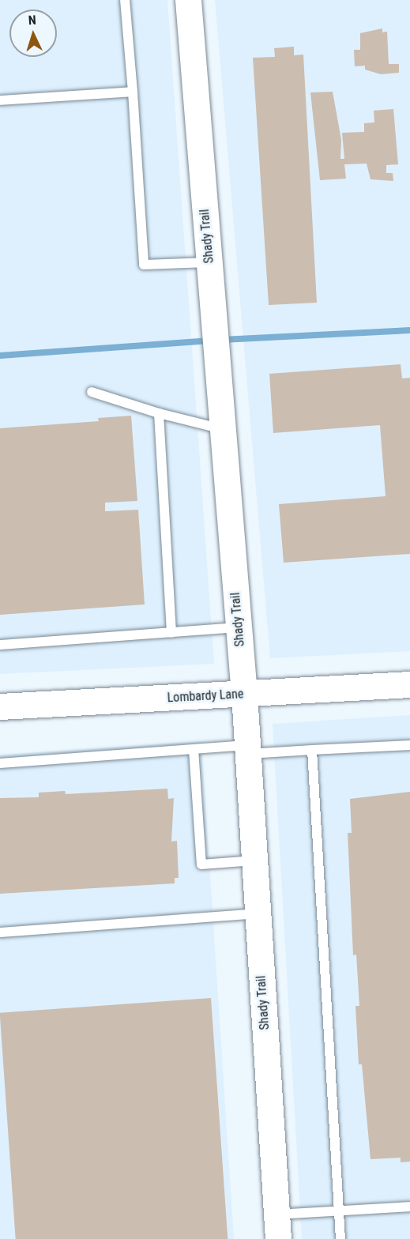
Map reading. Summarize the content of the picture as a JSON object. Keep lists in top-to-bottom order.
{
  "streets": {
    "street": ["Shady Trail", "Lombardy Lane"]
  },
  "crossings": [
    ["Shady Trail", "Lombardy Lane"]
  ],
  "north": "top"
}
